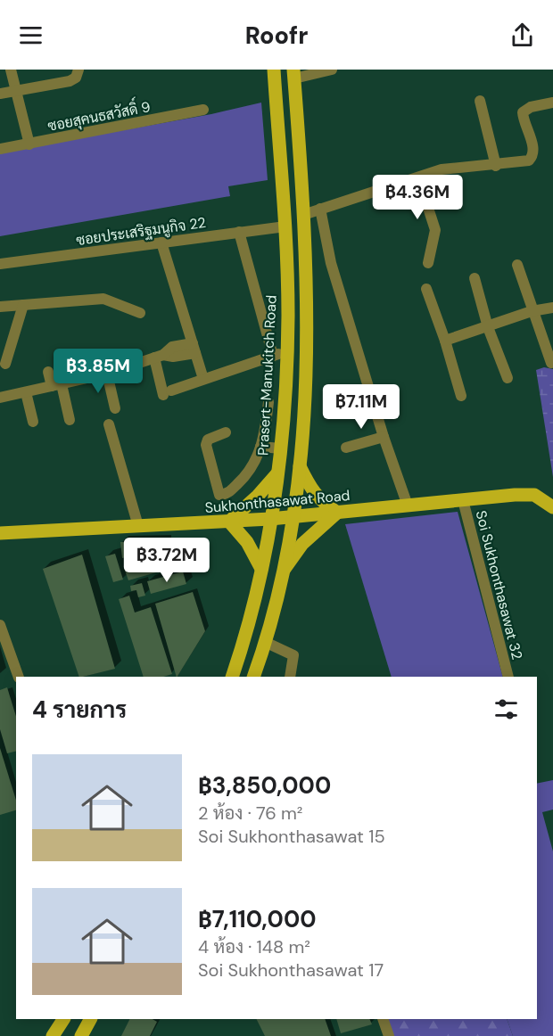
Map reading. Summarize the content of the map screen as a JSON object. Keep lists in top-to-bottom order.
{
  "streets": {
    "main road": ["Prasert-Manukitch Road", "Sukhonthasawat Road"],
    "street": ["ซอยสุคนธสวัสดิ์ 9", "ซอยประเสริฐมนูกิจ 22", "Soi Sukhonthasawat 32"]
  },
  "crossings": [
    ["ซอยประเสริฐมนูกิจ 22", "Prasert-Manukitch Road"],
    ["Prasert-Manukitch Road", "Sukhonthasawat Road"],
    ["Sukhonthasawat Road", "Soi Sukhonthasawat 32"]
  ],
  "page": {
    "header": "Roofr",
    "price": [
      "฿4.36M",
      "฿3.85M",
      "฿7.11M",
      "฿3.72M"
    ],
    "heading": "4 รายการ",
    "list": [
      {
        "name": "฿3,850,000",
        "note": "2 ห้อง · 76 m² · Soi Sukhonthasawat 15"
      },
      {
        "name": "฿7,110,000",
        "note": "4 ห้อง · 148 m² · Soi Sukhonthasawat 17"
      }
    ]
  }
}
